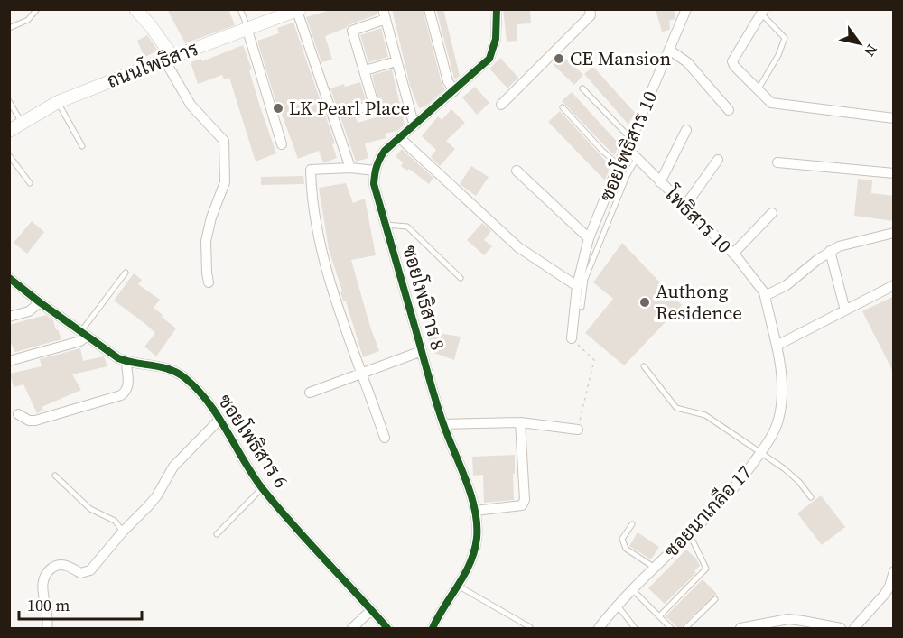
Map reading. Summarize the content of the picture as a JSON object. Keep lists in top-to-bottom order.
{
  "streets": {
    "street": [
      "ถนนโพธิสาร",
      "ซอยโพธิสาร 10",
      "โพธิสาร 10",
      "ซอยโพธิสาร 8",
      "ซอยโพธิสาร 6",
      "ซอยนาเกลือ 17"
    ]
  },
  "crossings": [
    ["ซอยโพธิสาร 10", "โพธิสาร 10"],
    ["โพธิสาร 10", "ซอยนาเกลือ 17"]
  ],
  "places": ["CE Mansion", "LK Pearl Place", "Authong Residence"],
  "scale_bar": "100 m",
  "north": "bottom right"
}
